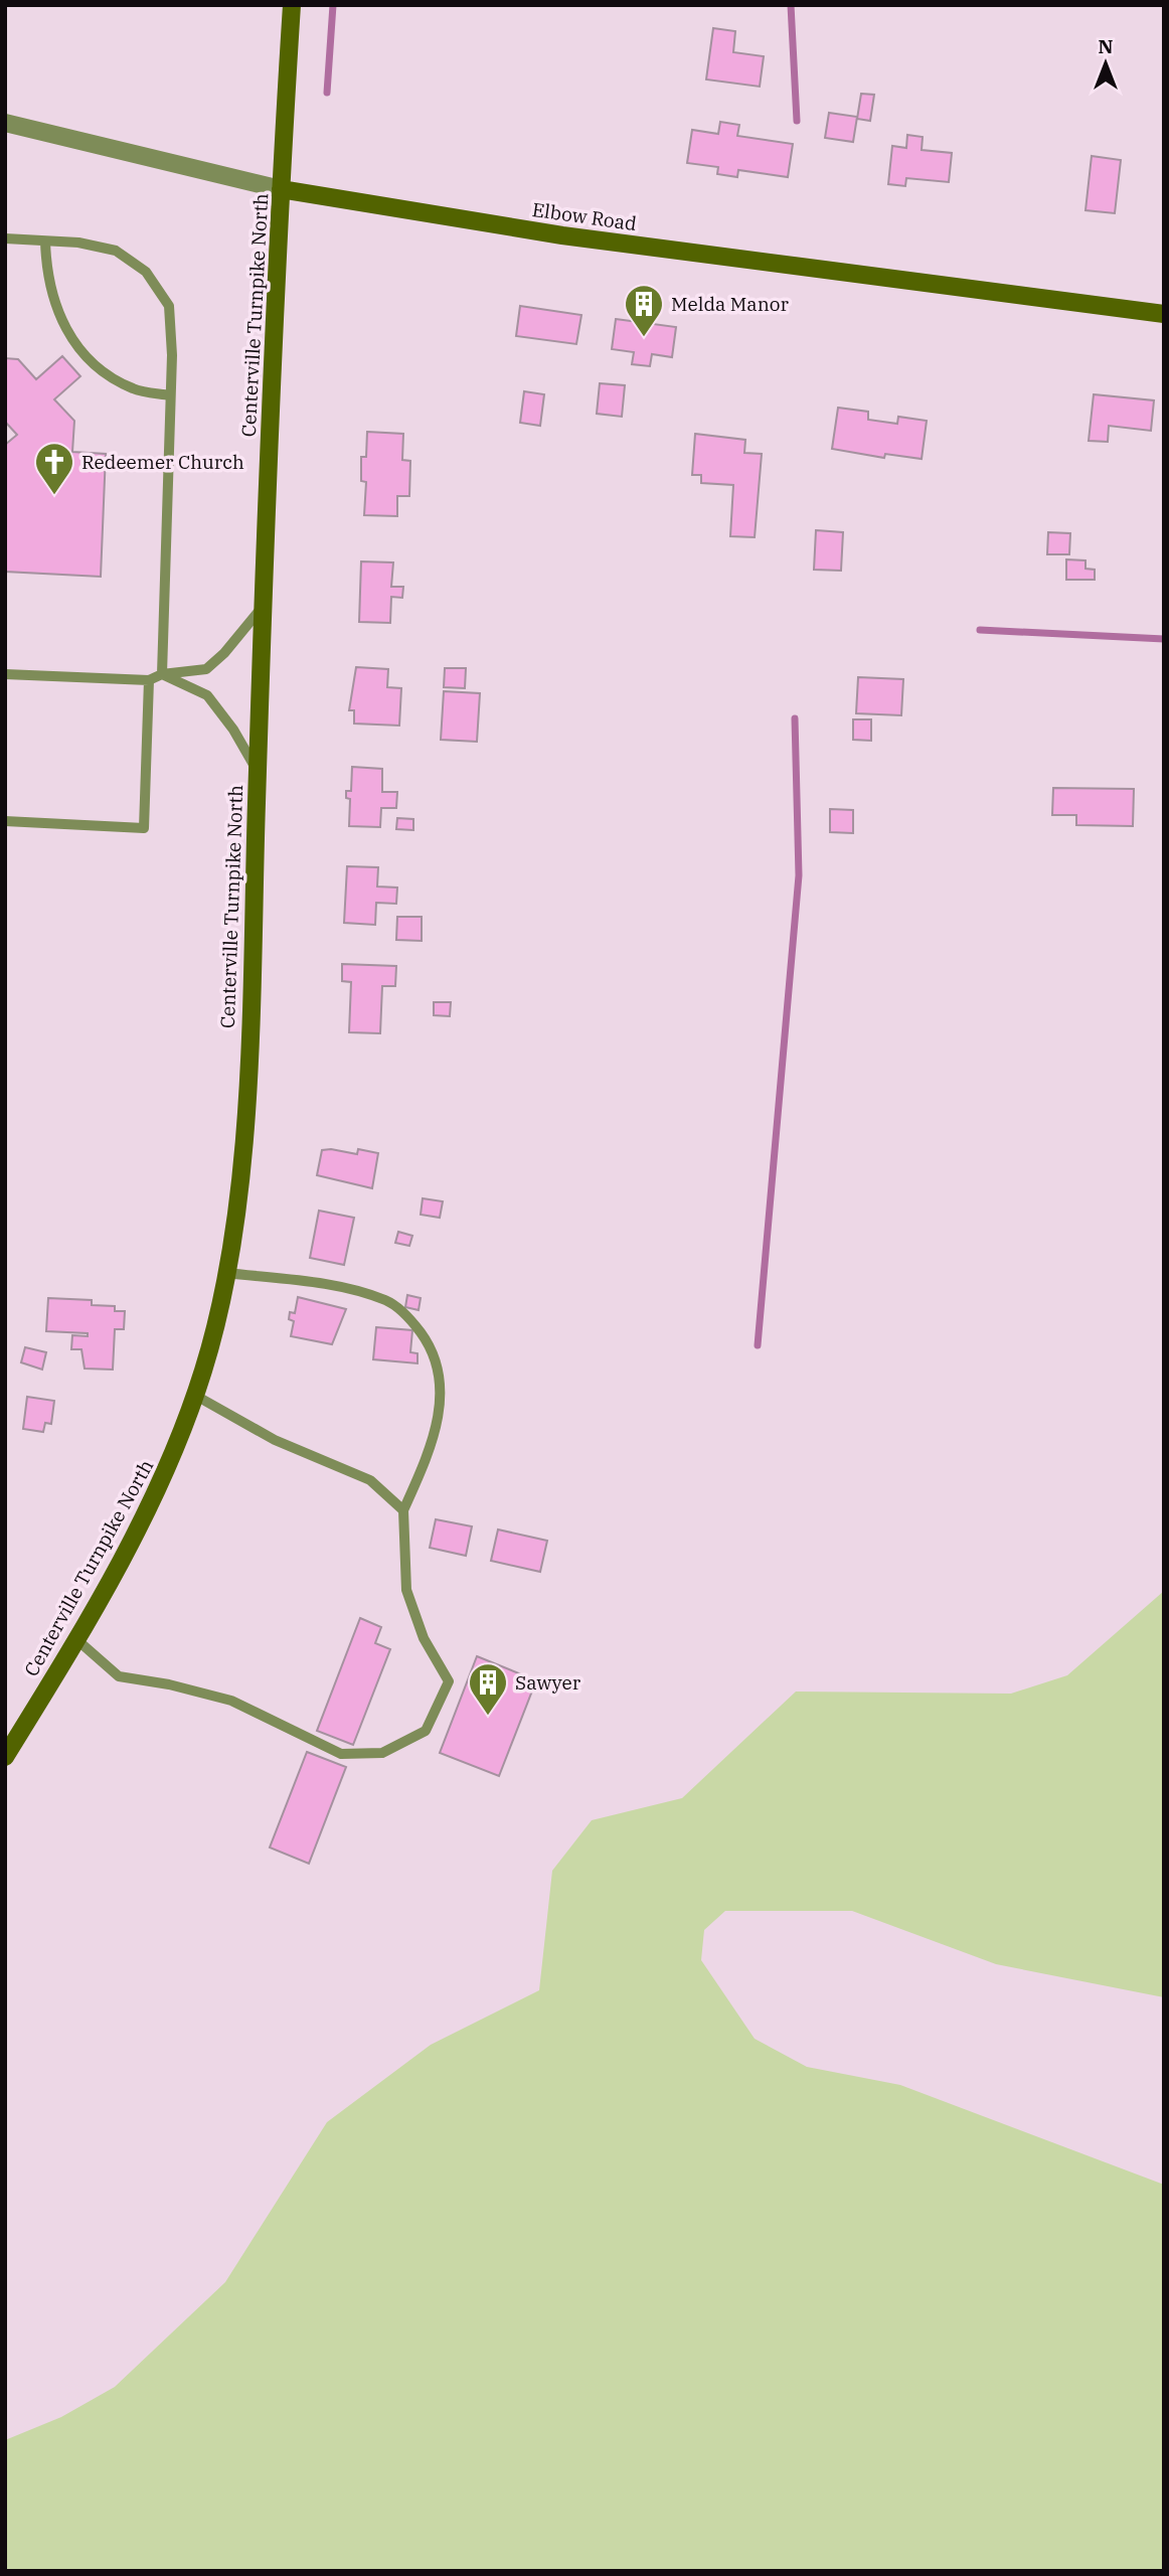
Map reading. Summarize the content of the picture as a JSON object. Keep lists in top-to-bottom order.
{
  "streets": {
    "main road": ["Elbow Road", "Centerville Turnpike North"]
  },
  "crossings": [
    ["Elbow Road", "Centerville Turnpike North"]
  ],
  "places": {
    "building": ["Melda Manor", "Sawyer"],
    "church": ["Redeemer Church"]
  },
  "north": "top"
}
